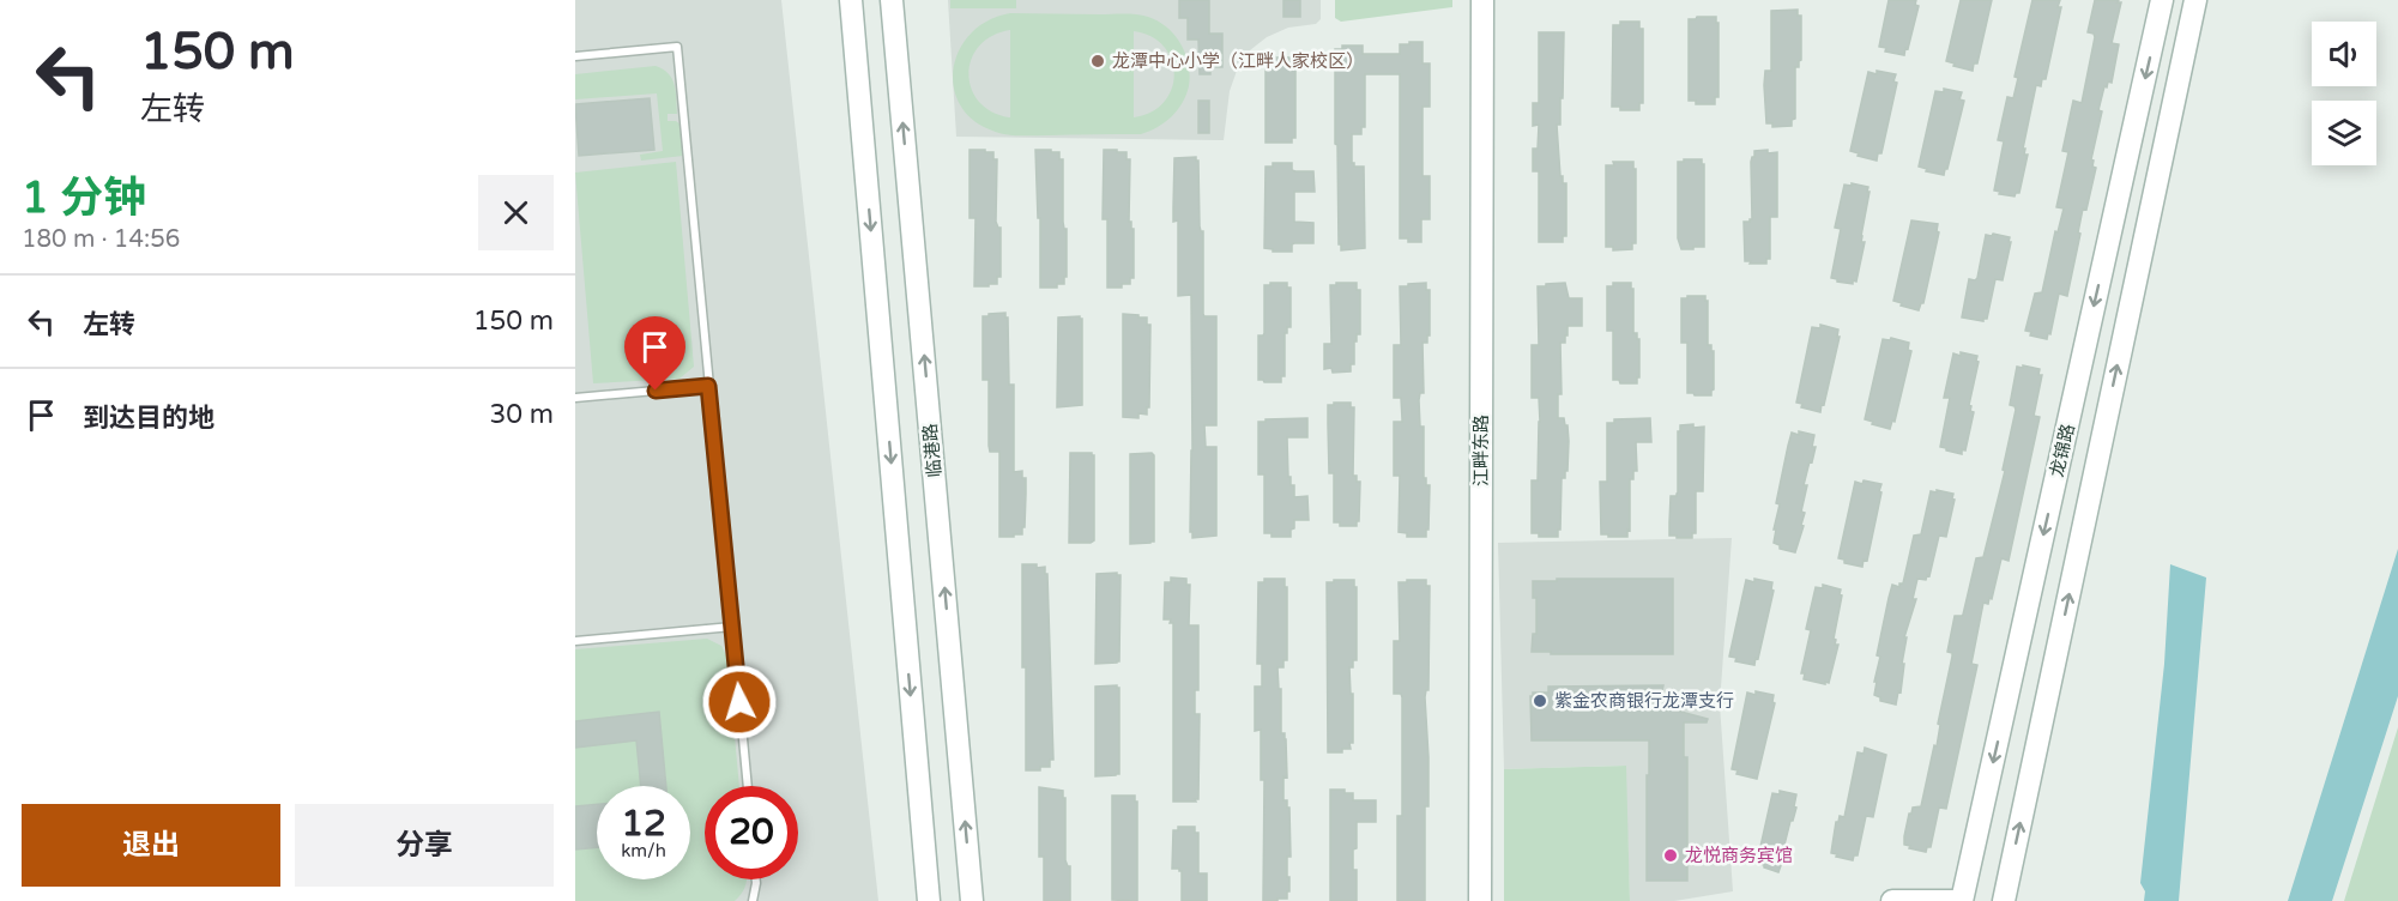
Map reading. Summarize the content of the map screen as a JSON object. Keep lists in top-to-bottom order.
{
  "streets": {
    "street": ["临港路", "江畔东路", "龙锦路"]
  },
  "places": ["龙潭中心小学（江畔人家校区）", "紫金农商银行龙潭支行", "龙悦商务宾馆"],
  "page": {
    "turn": ["150 m", "左转"],
    "heading": ["1 分钟", "180 m · 14:56"],
    "list": [
      {
        "name": "左转",
        "value": "150 m"
      },
      {
        "name": "到达目的地",
        "value": "30 m"
      }
    ],
    "speed": "12 km/h",
    "limit": "20",
    "buttons": ["退出", "分享"]
  }
}
